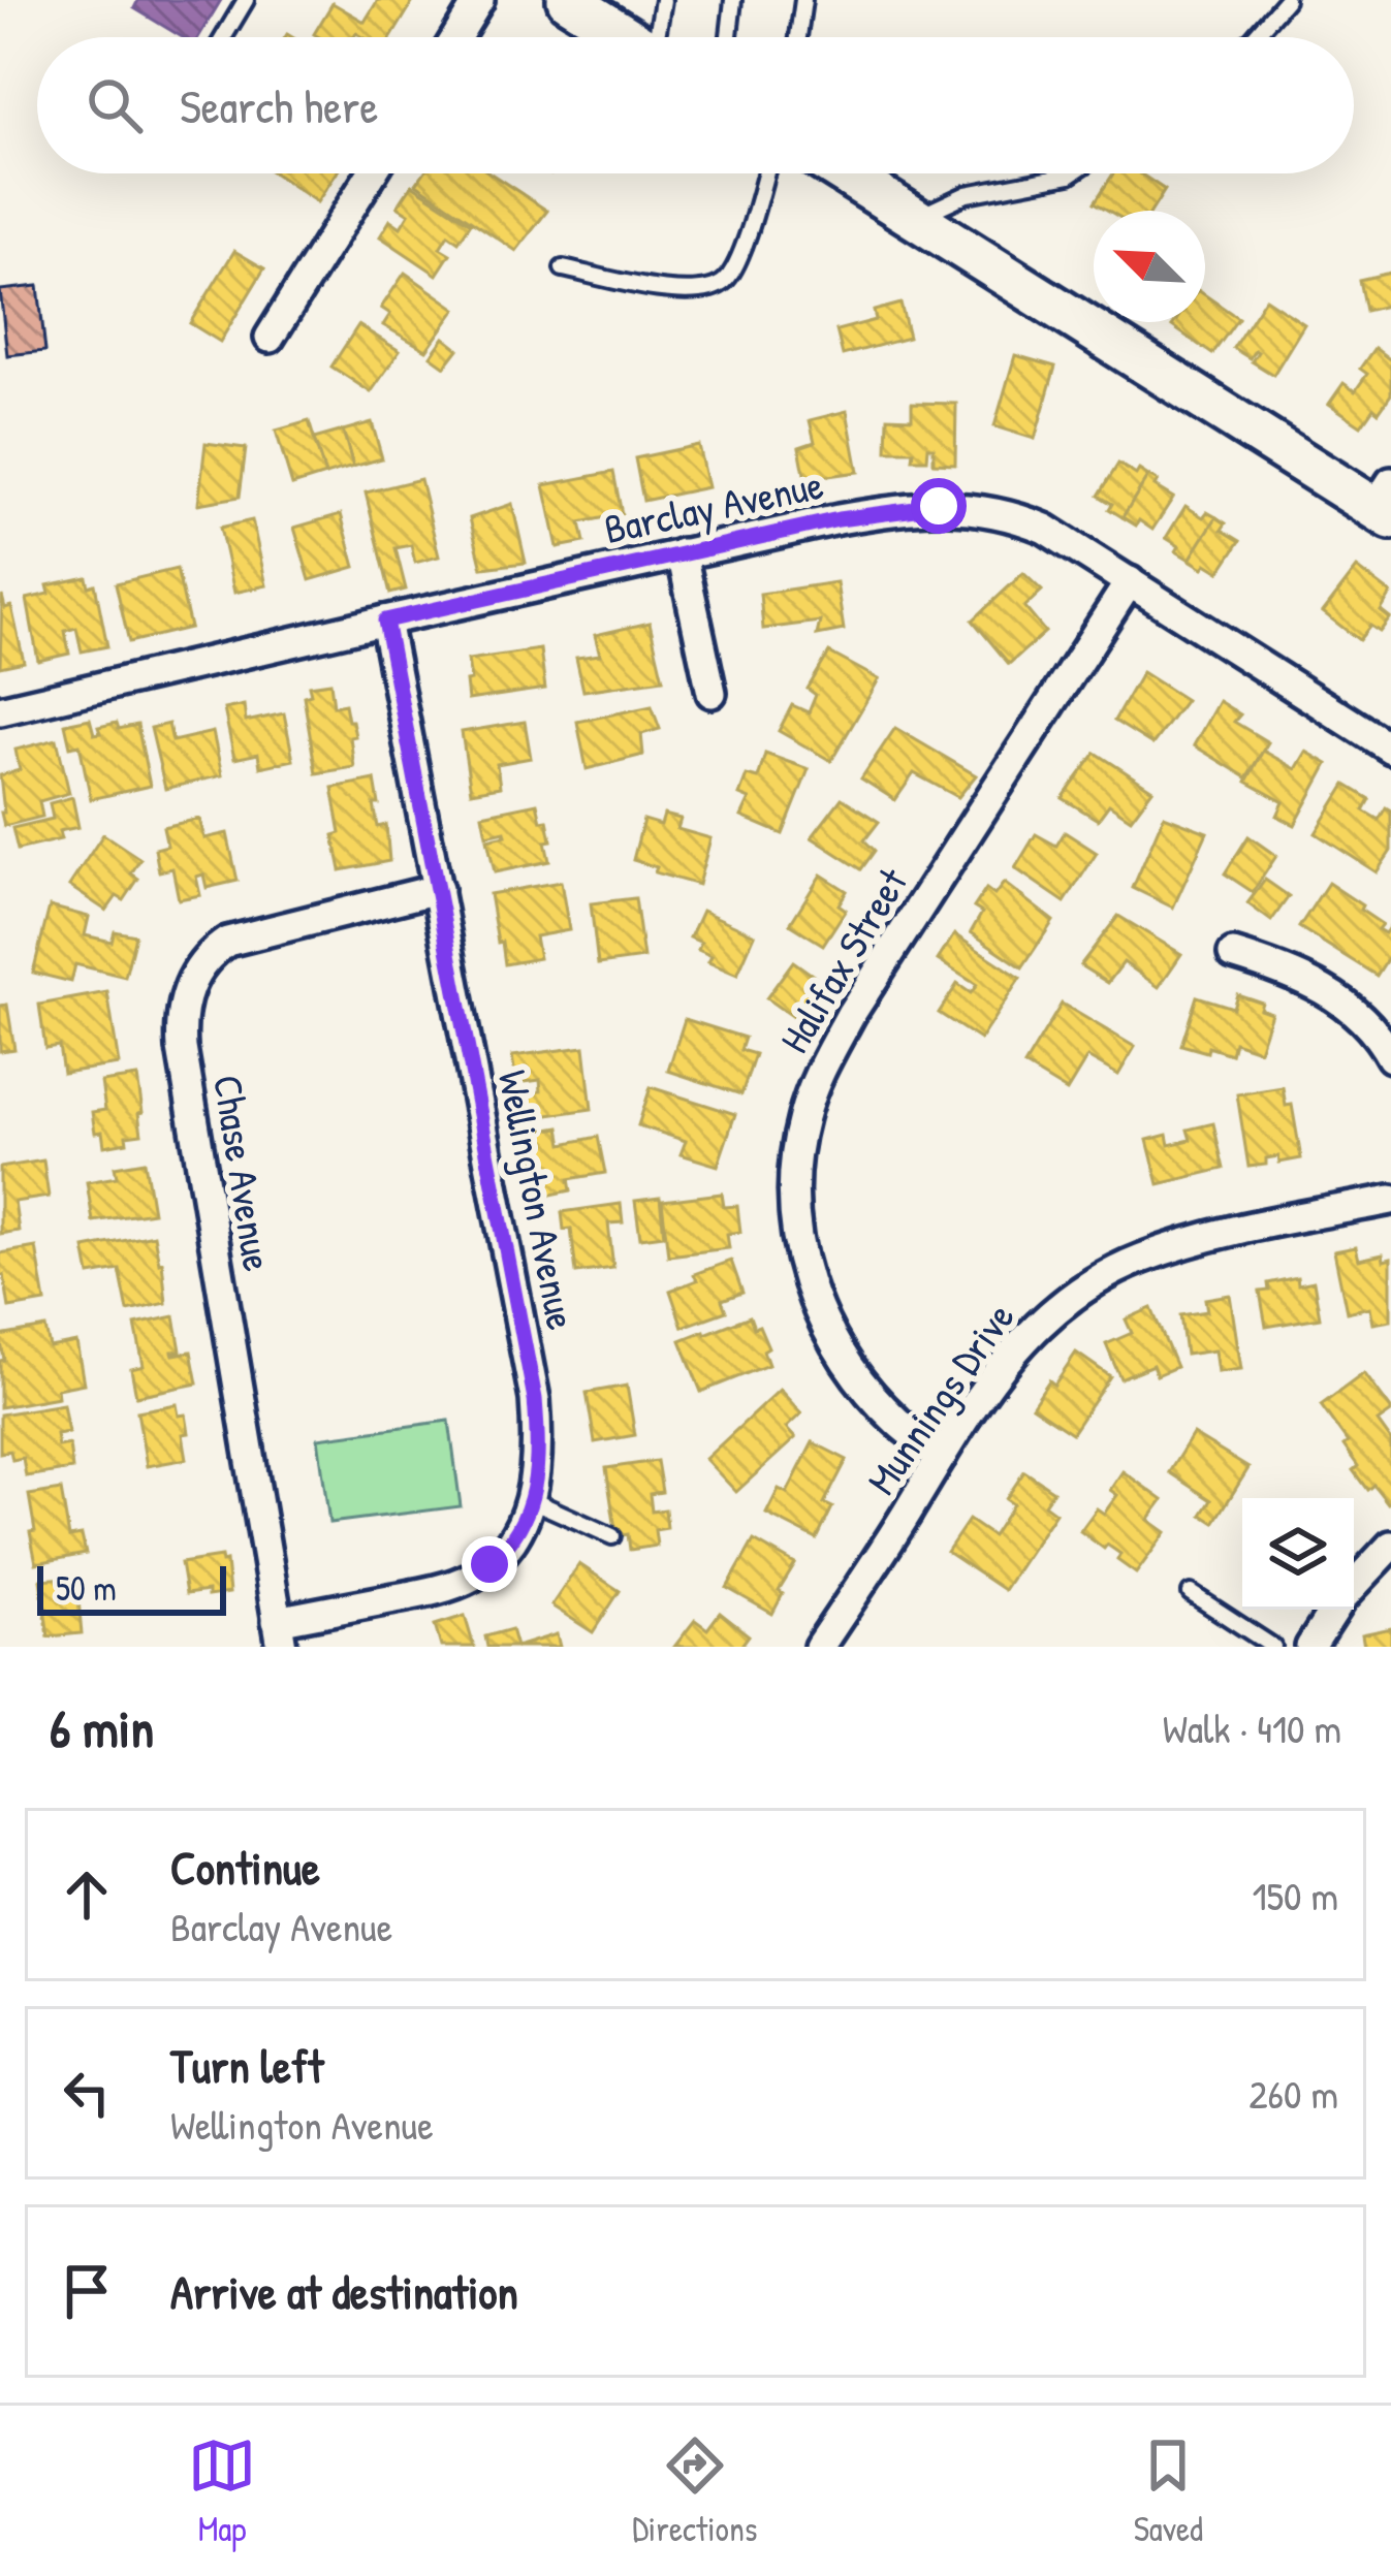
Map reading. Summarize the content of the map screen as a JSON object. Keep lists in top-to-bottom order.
{
  "streets": {
    "street": [
      "Barclay Avenue",
      "Halifax Street",
      "Chase Avenue",
      "Wellington Avenue",
      "Munnings Drive"
    ]
  },
  "crossings": [
    ["Barclay Avenue", "Halifax Street"],
    ["Barclay Avenue", "Wellington Avenue"],
    ["Halifax Street", "Munnings Drive"],
    ["Chase Avenue", "Wellington Avenue"]
  ],
  "scale_bar": "50 m",
  "north": "top left",
  "page": {
    "search": "Search here",
    "scale": "50 m",
    "heading": ["6 min", "Walk · 410 m"],
    "list": [
      ["Continue", "Barclay Avenue", "150 m"],
      ["Turn left", "Wellington Avenue", "260 m"],
      "Arrive at destination"
    ],
    "nav": ["Map", "Directions", "Saved"]
  }
}
